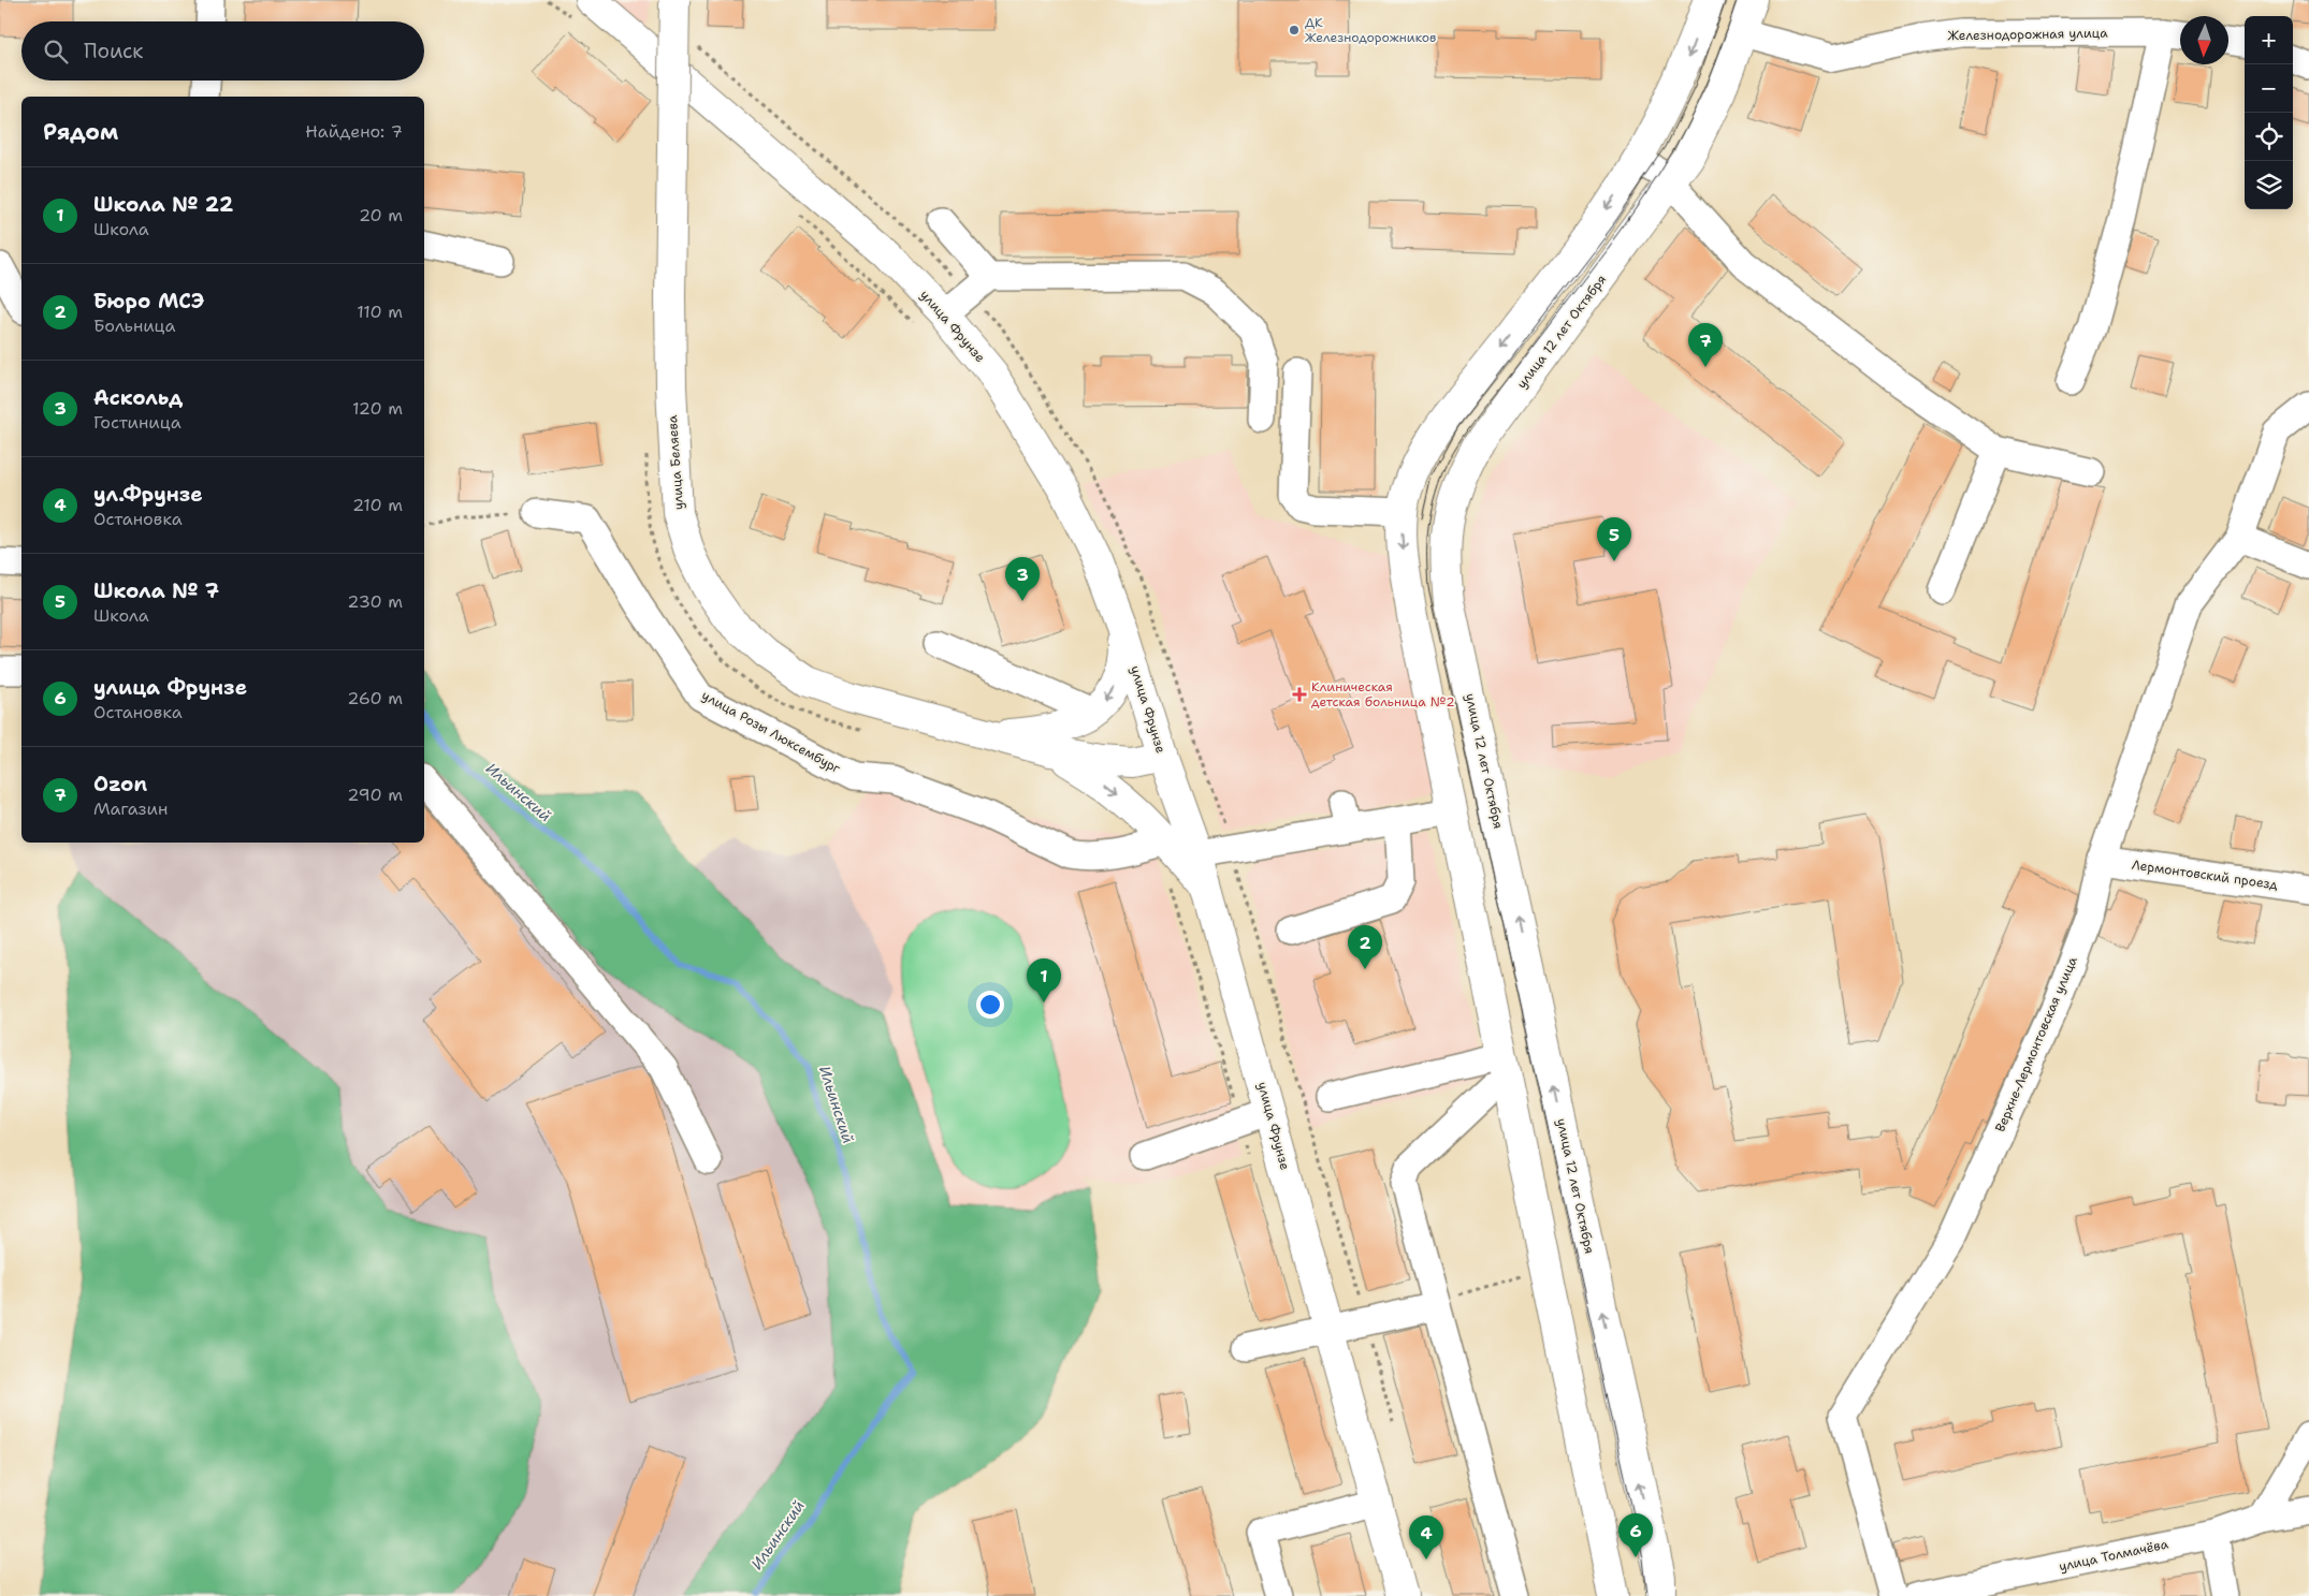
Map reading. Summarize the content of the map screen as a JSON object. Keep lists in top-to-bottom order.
{
  "streets": {
    "main road": ["улица Фрунзе", "улица 12 лет Октября", "улица Беляева"],
    "street": [
      "Железнодорожная улица",
      "улица Розы Люксембург",
      "Лермонтовский проезд",
      "Верхне-Лермонтовская улица",
      "улица Толмачёва"
    ]
  },
  "crossings": [
    ["Железнодорожная улица", "улица 12 лет Октября"],
    ["Лермонтовский проезд", "Верхне-Лермонтовская улица"]
  ],
  "water": ["Ильинский"],
  "places": {
    "other": ["ДК Железнодорожников"],
    "health": ["Клиническая детская больница №2"]
  },
  "north": "bottom",
  "page": {
    "map_buttons": ["+", "−"],
    "search": "Поиск",
    "heading": ["Рядом", "Найдено: 7"],
    "list": [
      {
        "mark": "1",
        "name": "Школа № 22",
        "note": "Школа",
        "value": "20 m"
      },
      {
        "mark": "2",
        "name": "Бюро МСЭ",
        "note": "Больница",
        "value": "110 m"
      },
      {
        "mark": "3",
        "name": "Аскольд",
        "note": "Гостиница",
        "value": "120 m"
      },
      {
        "mark": "4",
        "name": "ул.Фрунзе",
        "note": "Остановка",
        "value": "210 m"
      },
      {
        "mark": "5",
        "name": "Школа № 7",
        "note": "Школа",
        "value": "230 m"
      },
      {
        "mark": "6",
        "name": "улица Фрунзе",
        "note": "Остановка",
        "value": "260 m"
      },
      {
        "mark": "7",
        "name": "Ozon",
        "note": "Магазин",
        "value": "290 m"
      }
    ],
    "pins": [
      "7",
      "5",
      "3",
      "2",
      "1",
      "6",
      "4"
    ]
  }
}
